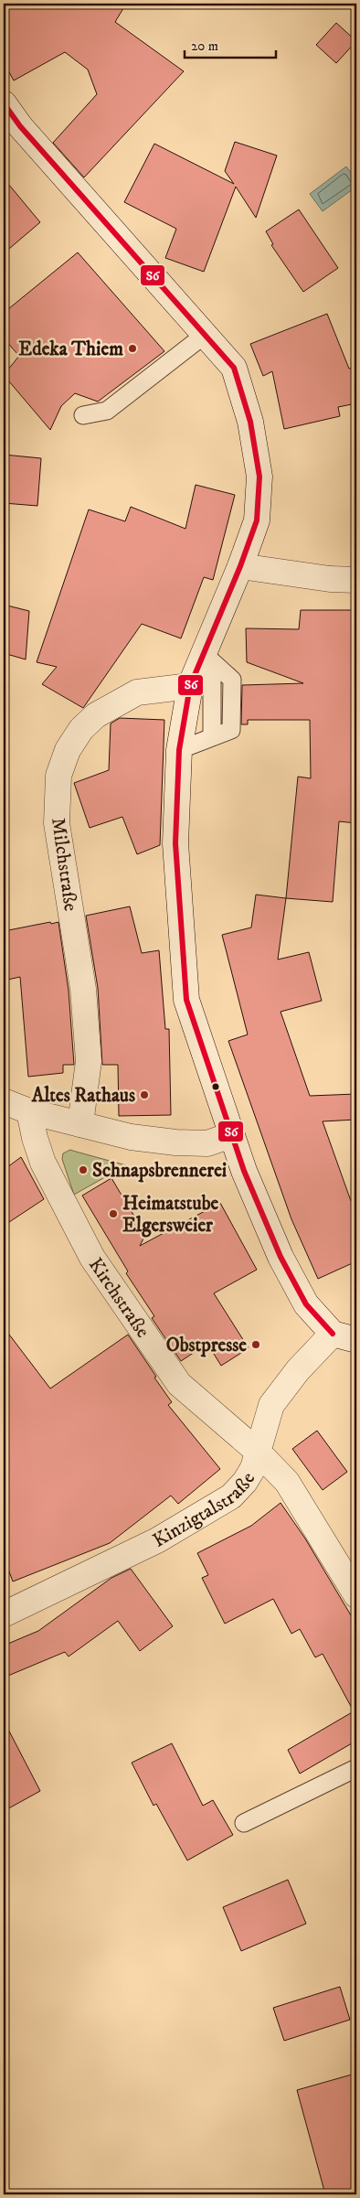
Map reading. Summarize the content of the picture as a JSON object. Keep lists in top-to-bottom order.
{
  "streets": {
    "street": ["Milchstraße", "Kirchstraße", "Kinzigtalstraße"]
  },
  "crossings": [
    ["Kirchstraße", "Kinzigtalstraße"]
  ],
  "places": [
    "Edeka Thiem",
    "Altes Rathaus",
    "Schnapsbrennerei",
    "Heimatstube Elgersweier",
    "Obstpresse"
  ],
  "lines": ["transit line S6"],
  "scale_bar": "20 m"
}
